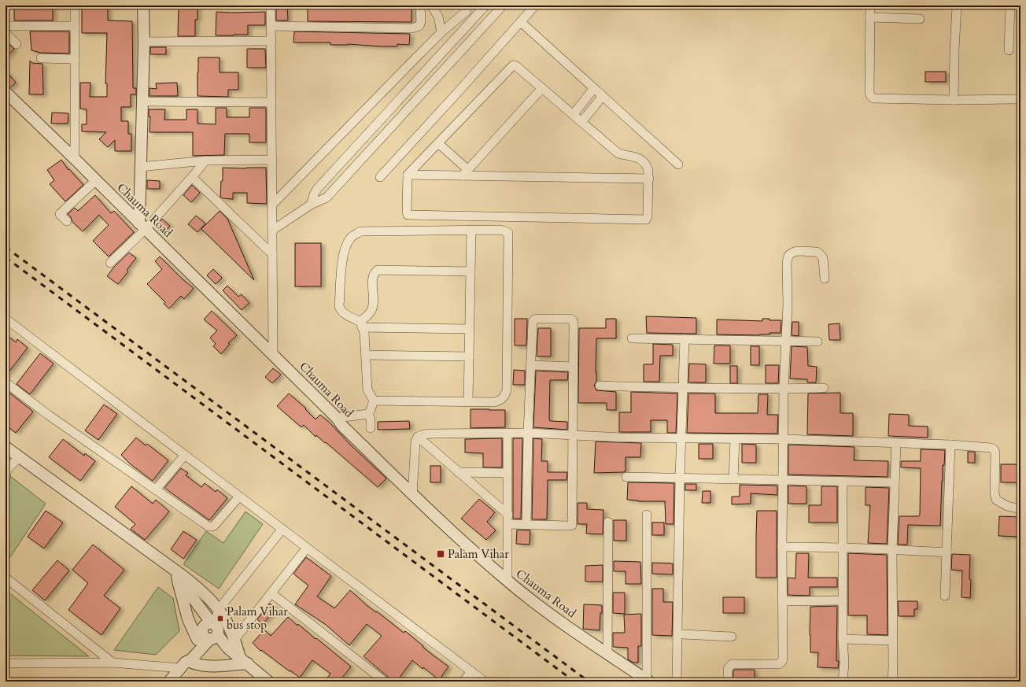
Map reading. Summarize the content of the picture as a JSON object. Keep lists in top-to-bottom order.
{
  "streets": {
    "street": ["Chauma Road"]
  },
  "places": {
    "transit": ["Palam Vihar", "Palam Vihar bus stop"]
  }
}
